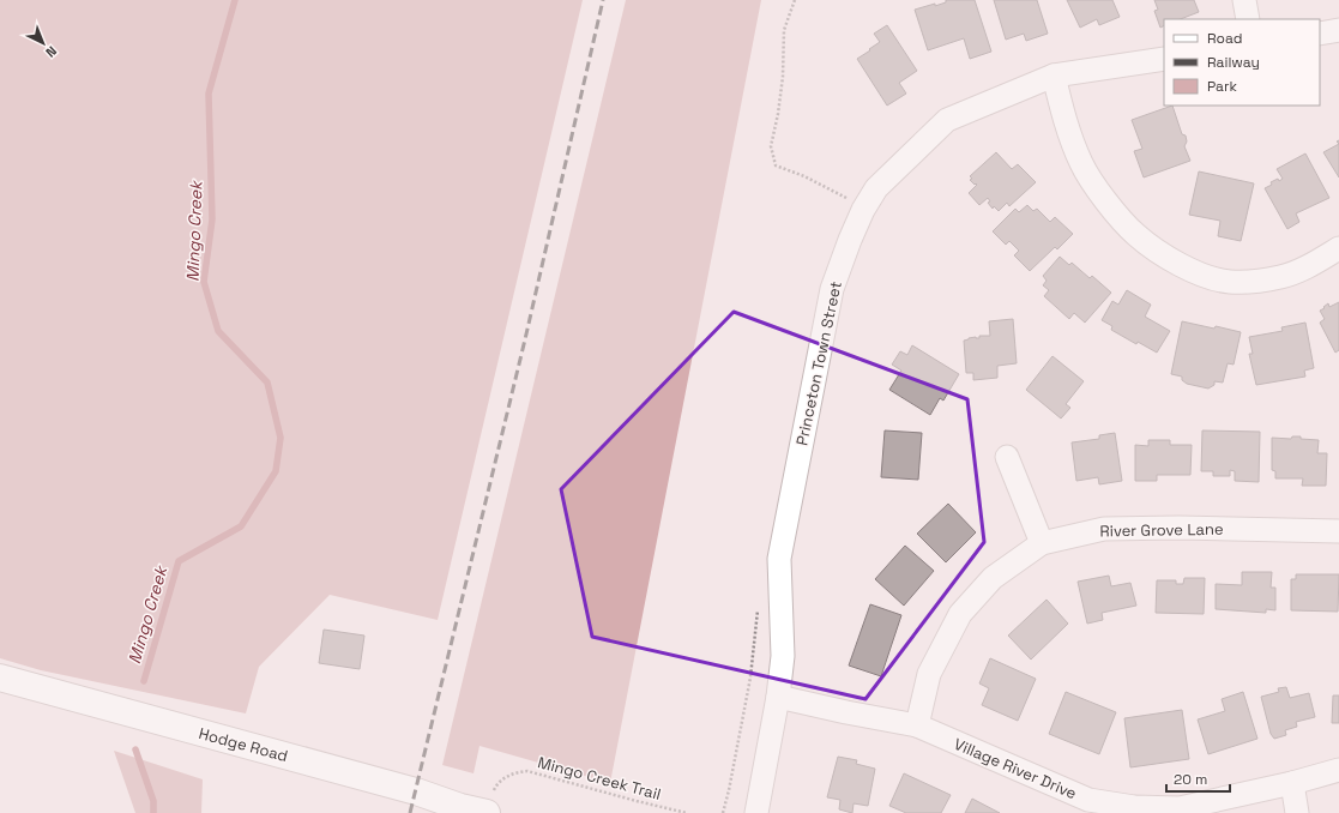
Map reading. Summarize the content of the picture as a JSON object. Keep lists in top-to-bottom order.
{
  "streets": {
    "main road": ["Hodge Road"],
    "street": ["Princeton Town Street", "River Grove Lane", "Village River Drive"],
    "path": ["Mingo Creek Trail"]
  },
  "crossings": [
    ["Princeton Town Street", "Village River Drive"],
    ["River Grove Lane", "Village River Drive"],
    ["Hodge Road", "Mingo Creek Trail"]
  ],
  "water": ["Mingo Creek"],
  "legend": ["Road", "Railway", "Park"],
  "scale_bar": "20 m",
  "north": "bottom right"
}
